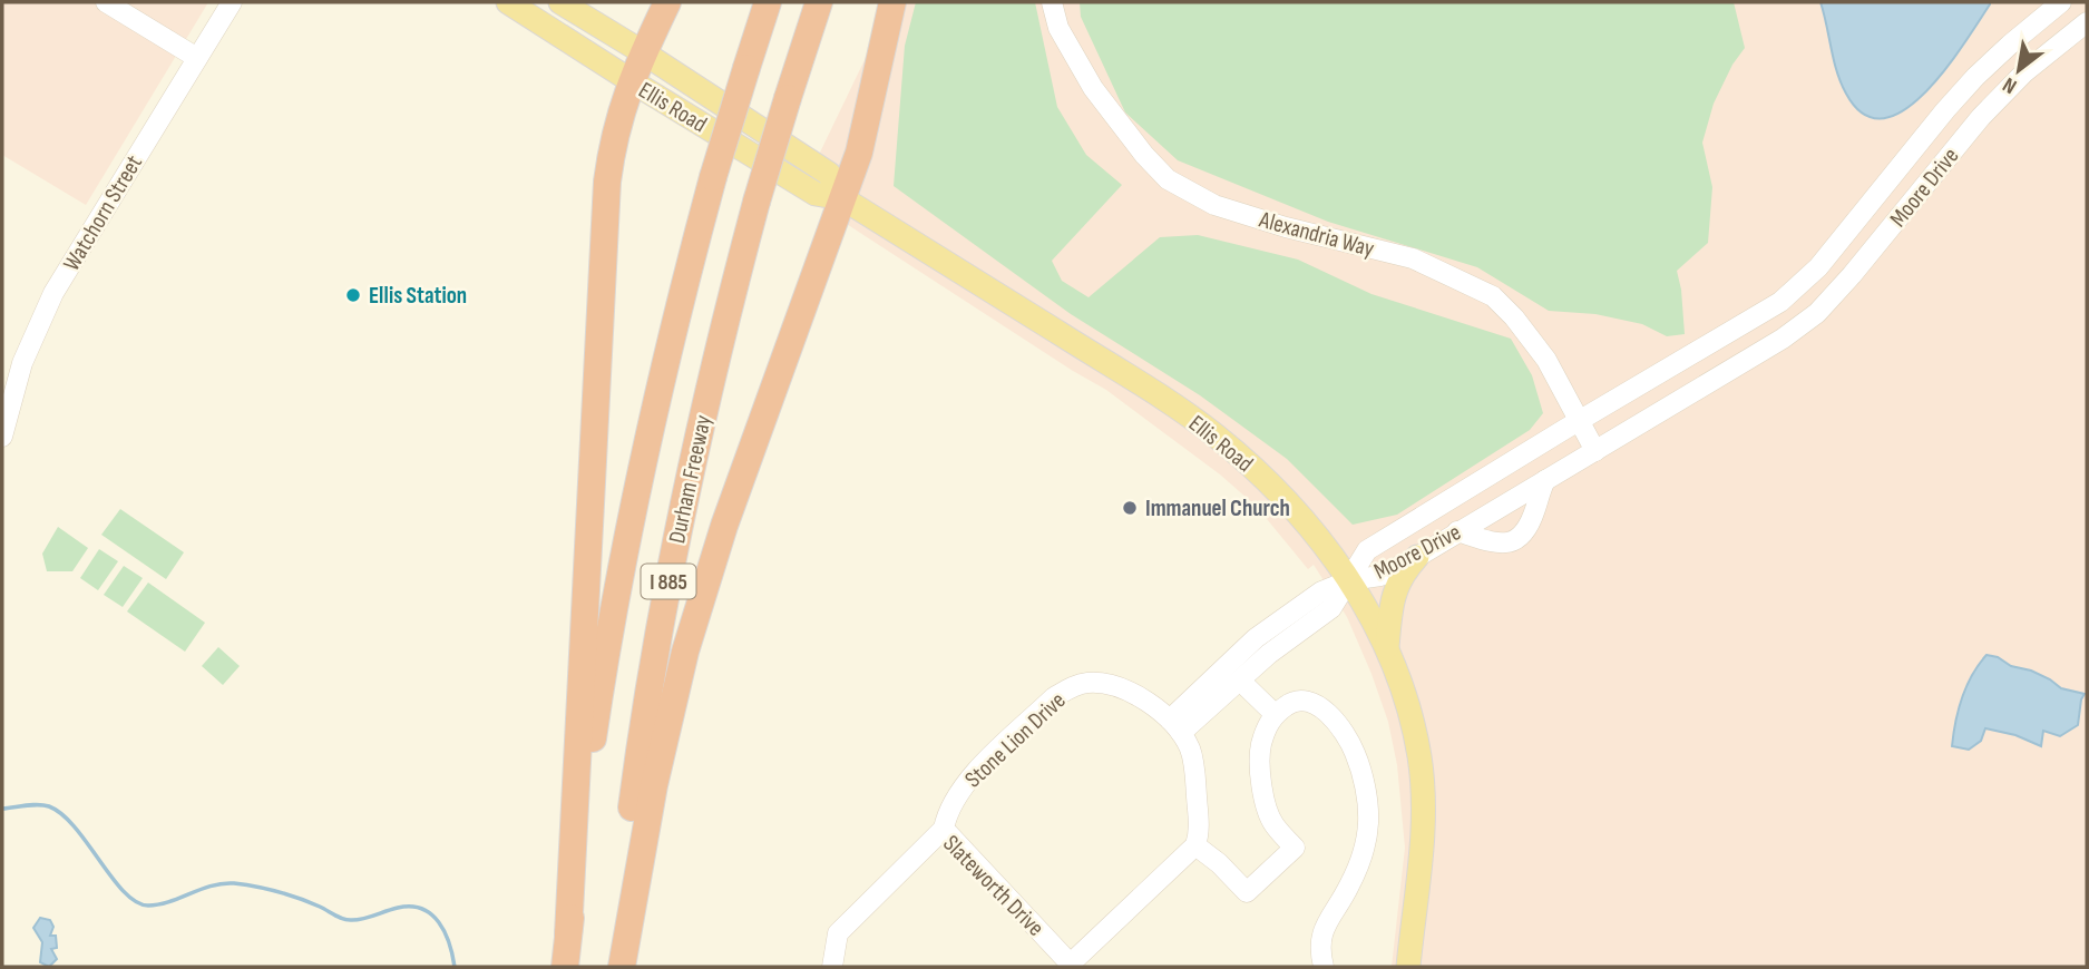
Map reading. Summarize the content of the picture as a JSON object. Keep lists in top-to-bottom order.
{
  "streets": {
    "highway": ["Durham Freeway", "I 885"],
    "main road": ["Ellis Road"],
    "street": [
      "Moore Drive",
      "Watchorn Street",
      "Alexandria Way",
      "Stone Lion Drive",
      "Slateworth Drive"
    ]
  },
  "crossings": [
    ["Ellis Road", "Moore Drive"],
    ["Moore Drive", "Alexandria Way"],
    ["Stone Lion Drive", "Slateworth Drive"]
  ],
  "places": ["Ellis Station", "Immanuel Church"],
  "north": "bottom left"
}
